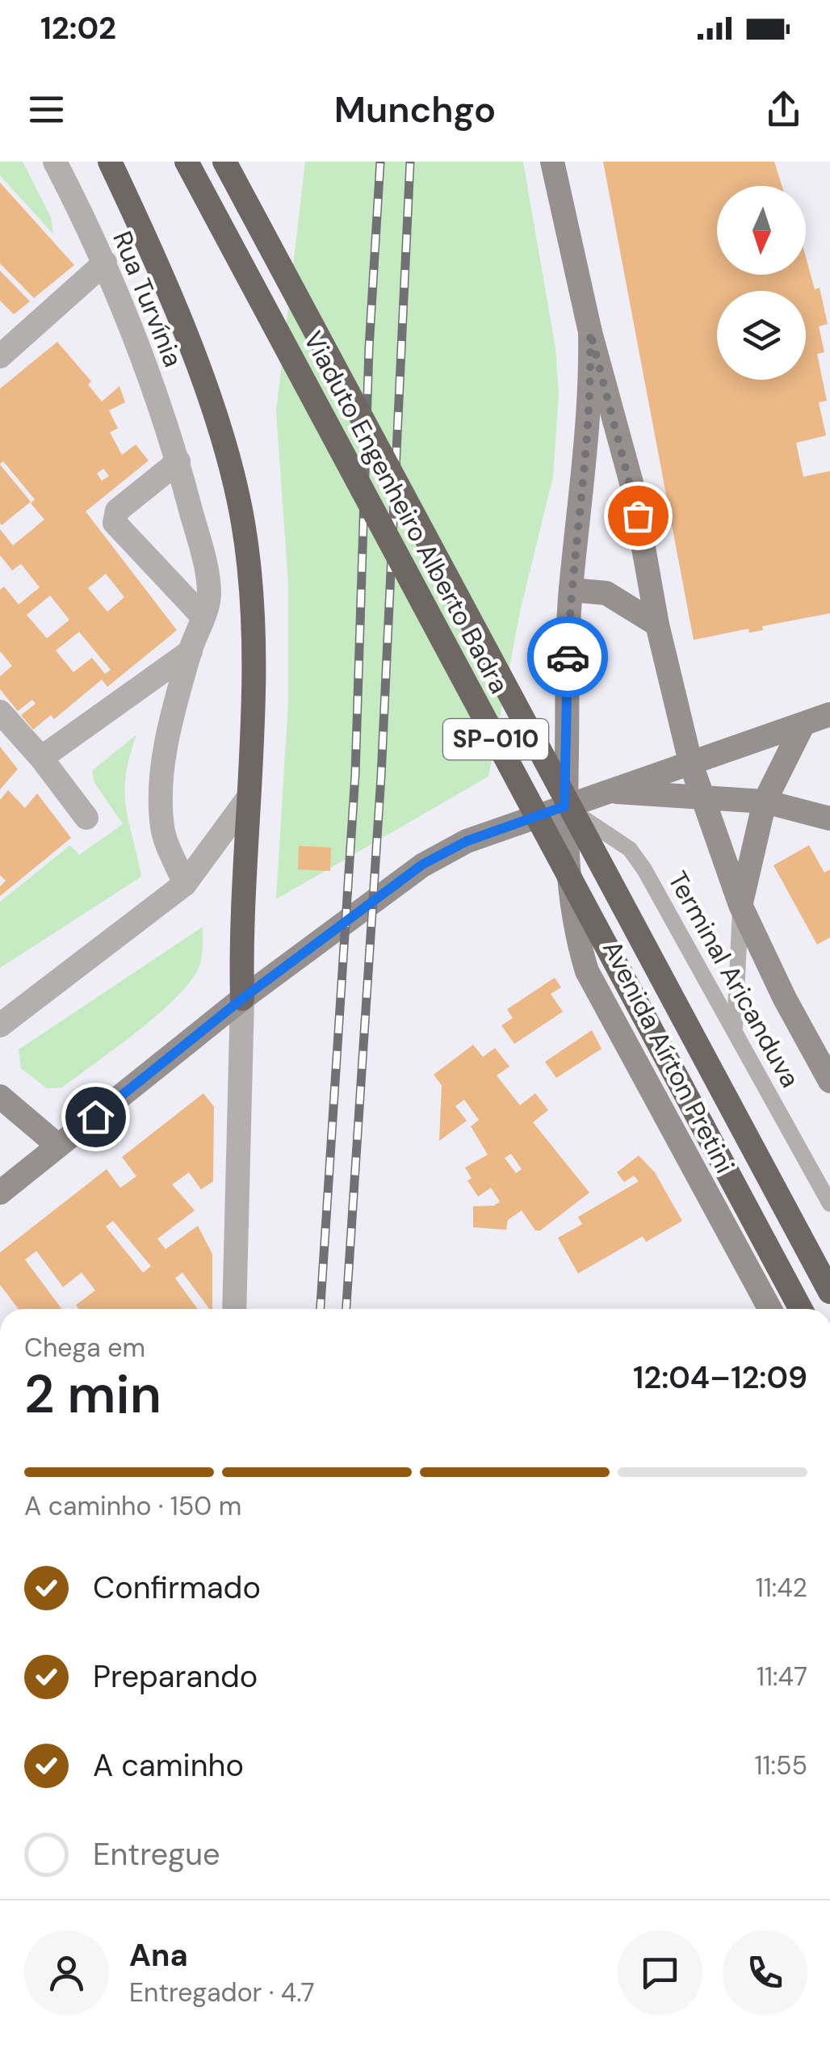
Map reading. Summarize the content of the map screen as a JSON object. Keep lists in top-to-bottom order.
{
  "streets": {
    "highway": ["Viaduto Engenheiro Alberto Badra", "SP-010"],
    "main road": ["Avenida Aírton Pretini"],
    "street": ["Rua Turvínia"],
    "lane": ["Terminal Aricanduva"]
  },
  "crossings": [
    ["Terminal Aricanduva", "Avenida Aírton Pretini"]
  ],
  "north": "bottom",
  "page": {
    "status": "12:02",
    "header": "Munchgo",
    "heading": ["2 min", "Chega em", "12:04–12:09"],
    "panel": ["Ana", "Entregador · 4.7"],
    "bar": "A caminho · 150 m",
    "list": [
      ["Confirmado", "11:42"],
      ["Preparando", "11:47"],
      ["A caminho", "11:55"],
      "Entregue"
    ]
  }
}
